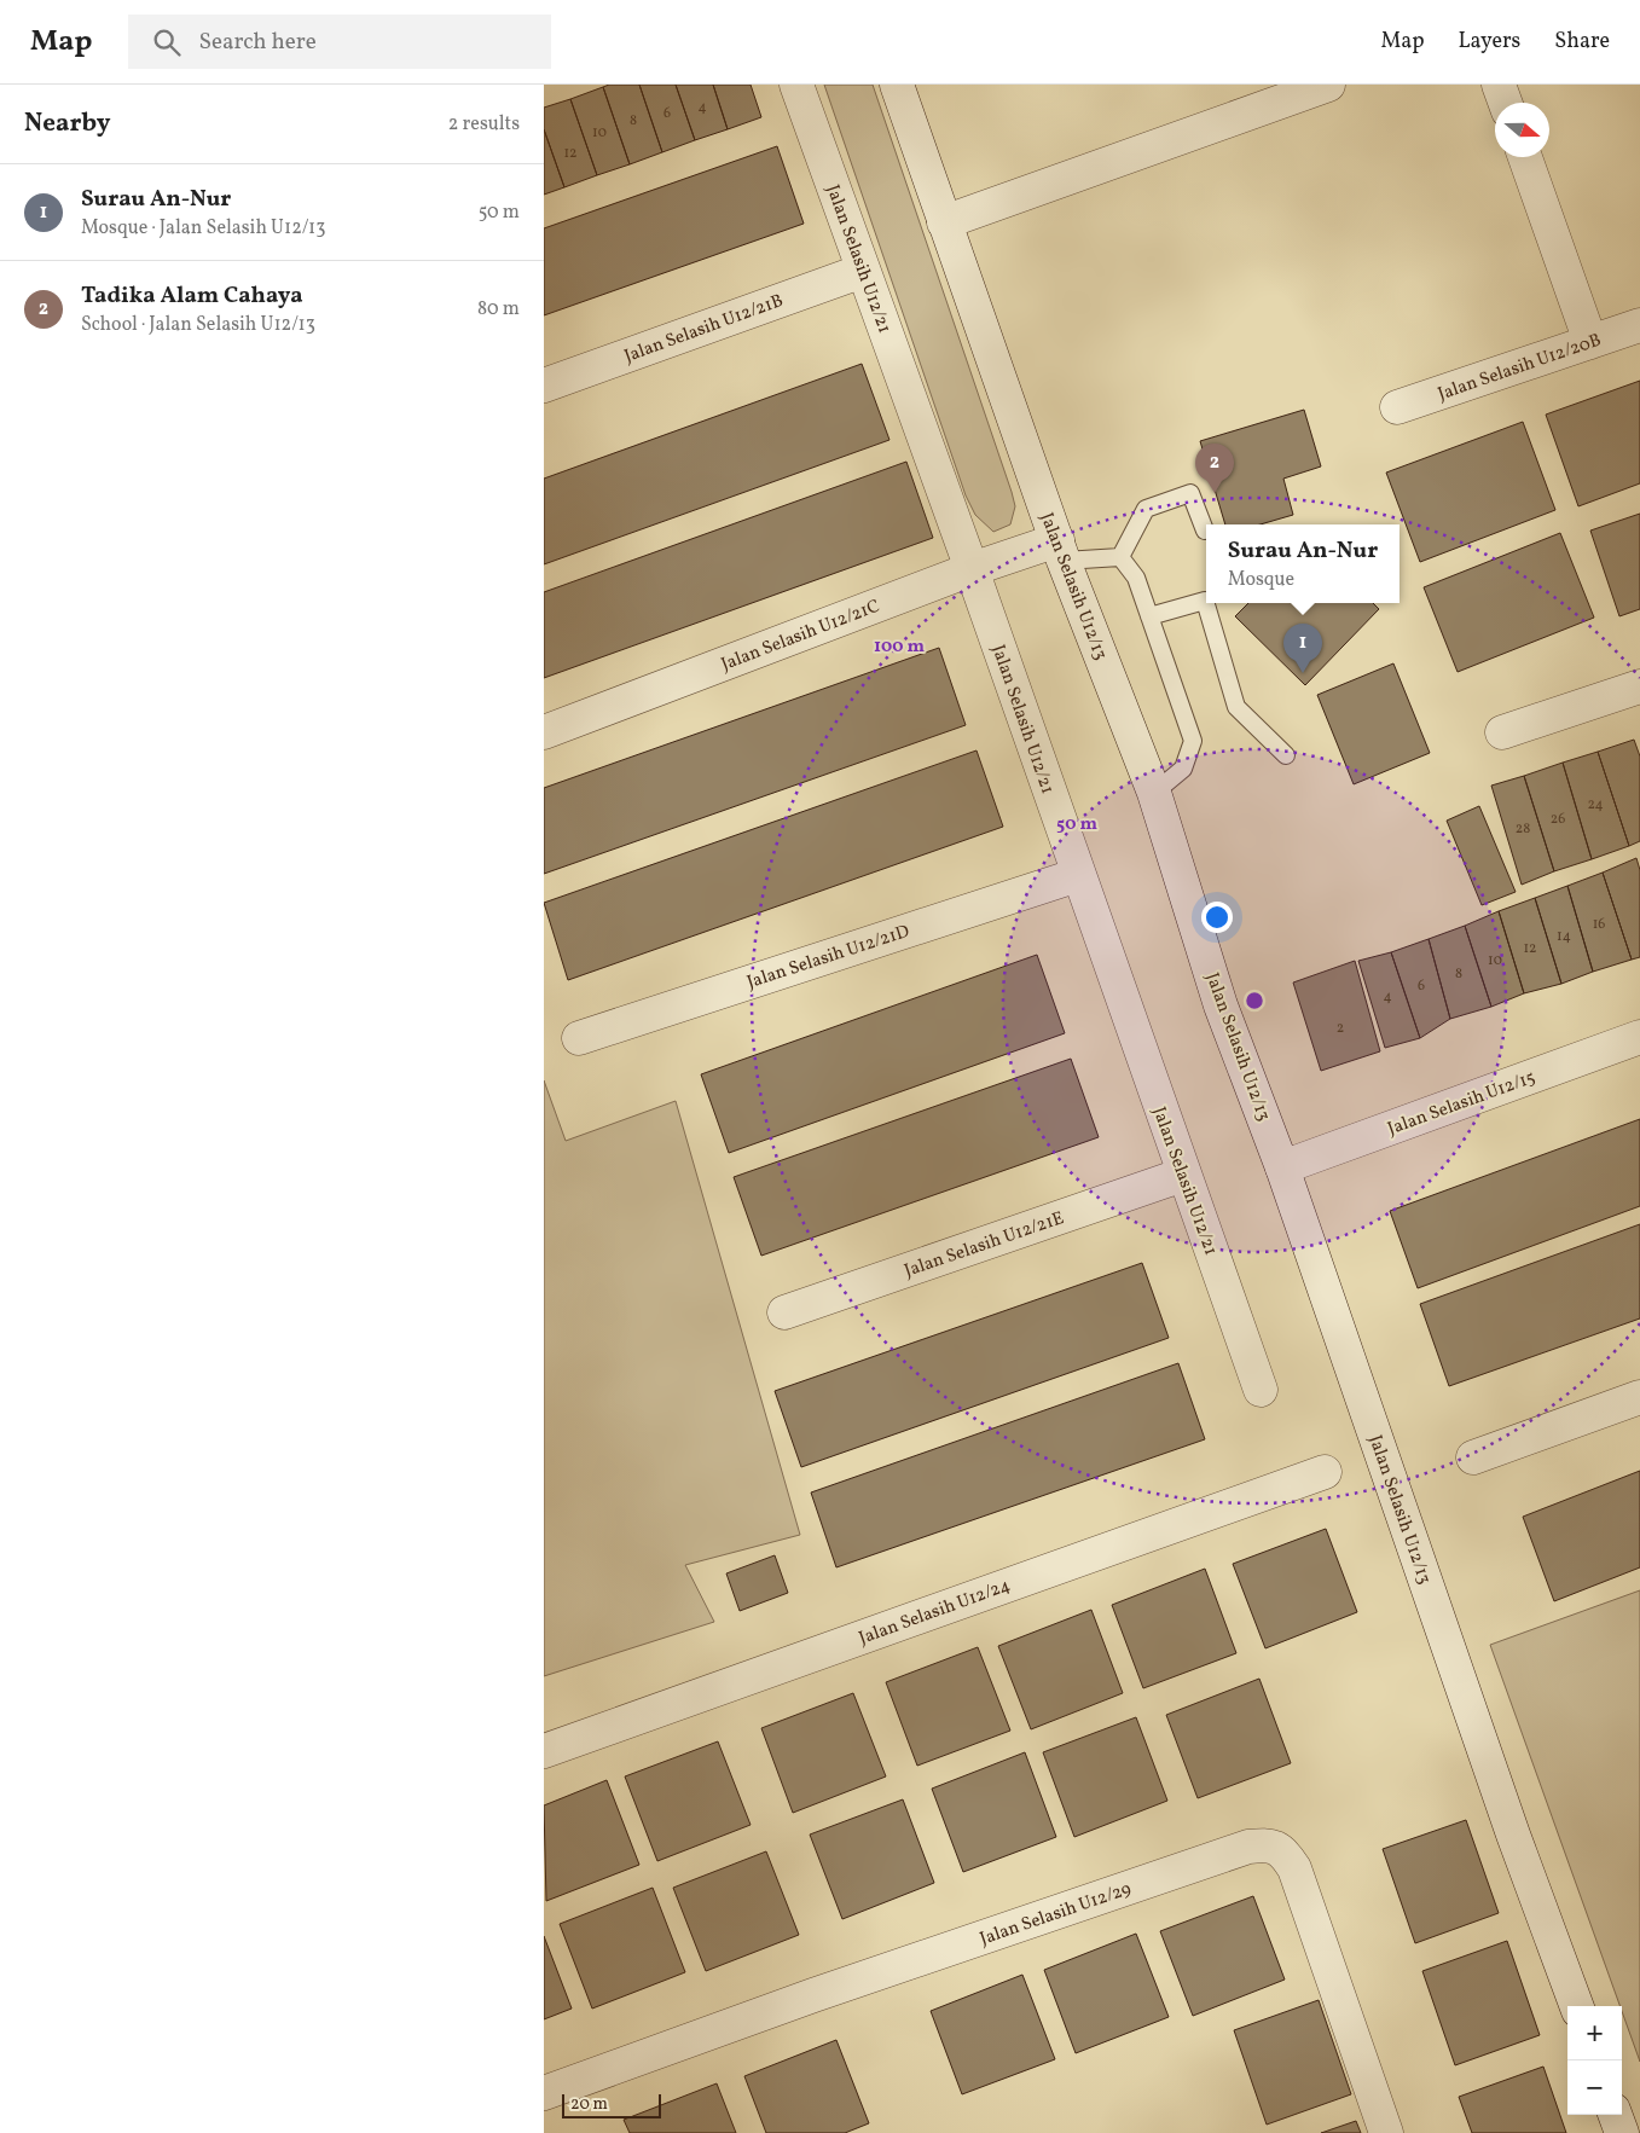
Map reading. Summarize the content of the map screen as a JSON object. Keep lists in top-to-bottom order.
{
  "streets": {
    "street": [
      "Jalan Selasih U12/21",
      "Jalan Selasih U12/21B",
      "Jalan Selasih U12/20B",
      "Jalan Selasih U12/13",
      "Jalan Selasih U12/21C",
      "Jalan Selasih U12/21D",
      "Jalan Selasih U12/15",
      "Jalan Selasih U12/21E",
      "Jalan Selasih U12/24",
      "Jalan Selasih U12/29"
    ]
  },
  "crossings": [
    ["Jalan Selasih U12/21", "Jalan Selasih U12/21B"],
    ["Jalan Selasih U12/21", "Jalan Selasih U12/21C"],
    ["Jalan Selasih U12/21", "Jalan Selasih U12/21D"],
    ["Jalan Selasih U12/21", "Jalan Selasih U12/21E"],
    ["Jalan Selasih U12/13", "Jalan Selasih U12/21C"],
    ["Jalan Selasih U12/13", "Jalan Selasih U12/15"]
  ],
  "house_numbers": [
    "4",
    "6",
    "8",
    "10",
    "12",
    "24",
    "26",
    "28",
    "16",
    "14",
    "12",
    "10",
    "8",
    "6",
    "4",
    "2"
  ],
  "scale_bar": "20 m",
  "north": "right",
  "page": {
    "header": "Map",
    "search": "Search here",
    "nav": ["Map", "Layers", "Share"],
    "heading": ["Nearby", "2 results"],
    "list": [
      {
        "mark": "1",
        "name": "Surau An-Nur",
        "note": "Mosque · Jalan Selasih U12/13",
        "value": "50 m"
      },
      {
        "mark": "2",
        "name": "Tadika Alam Cahaya",
        "note": "School · Jalan Selasih U12/13",
        "value": "80 m"
      }
    ],
    "pins": ["2", "1"],
    "popup": ["Surau An-Nur", "Mosque"],
    "map_buttons": ["+", "−"],
    "scale": "20 m"
  },
  "rings": ["100 m", "50 m"]
}
